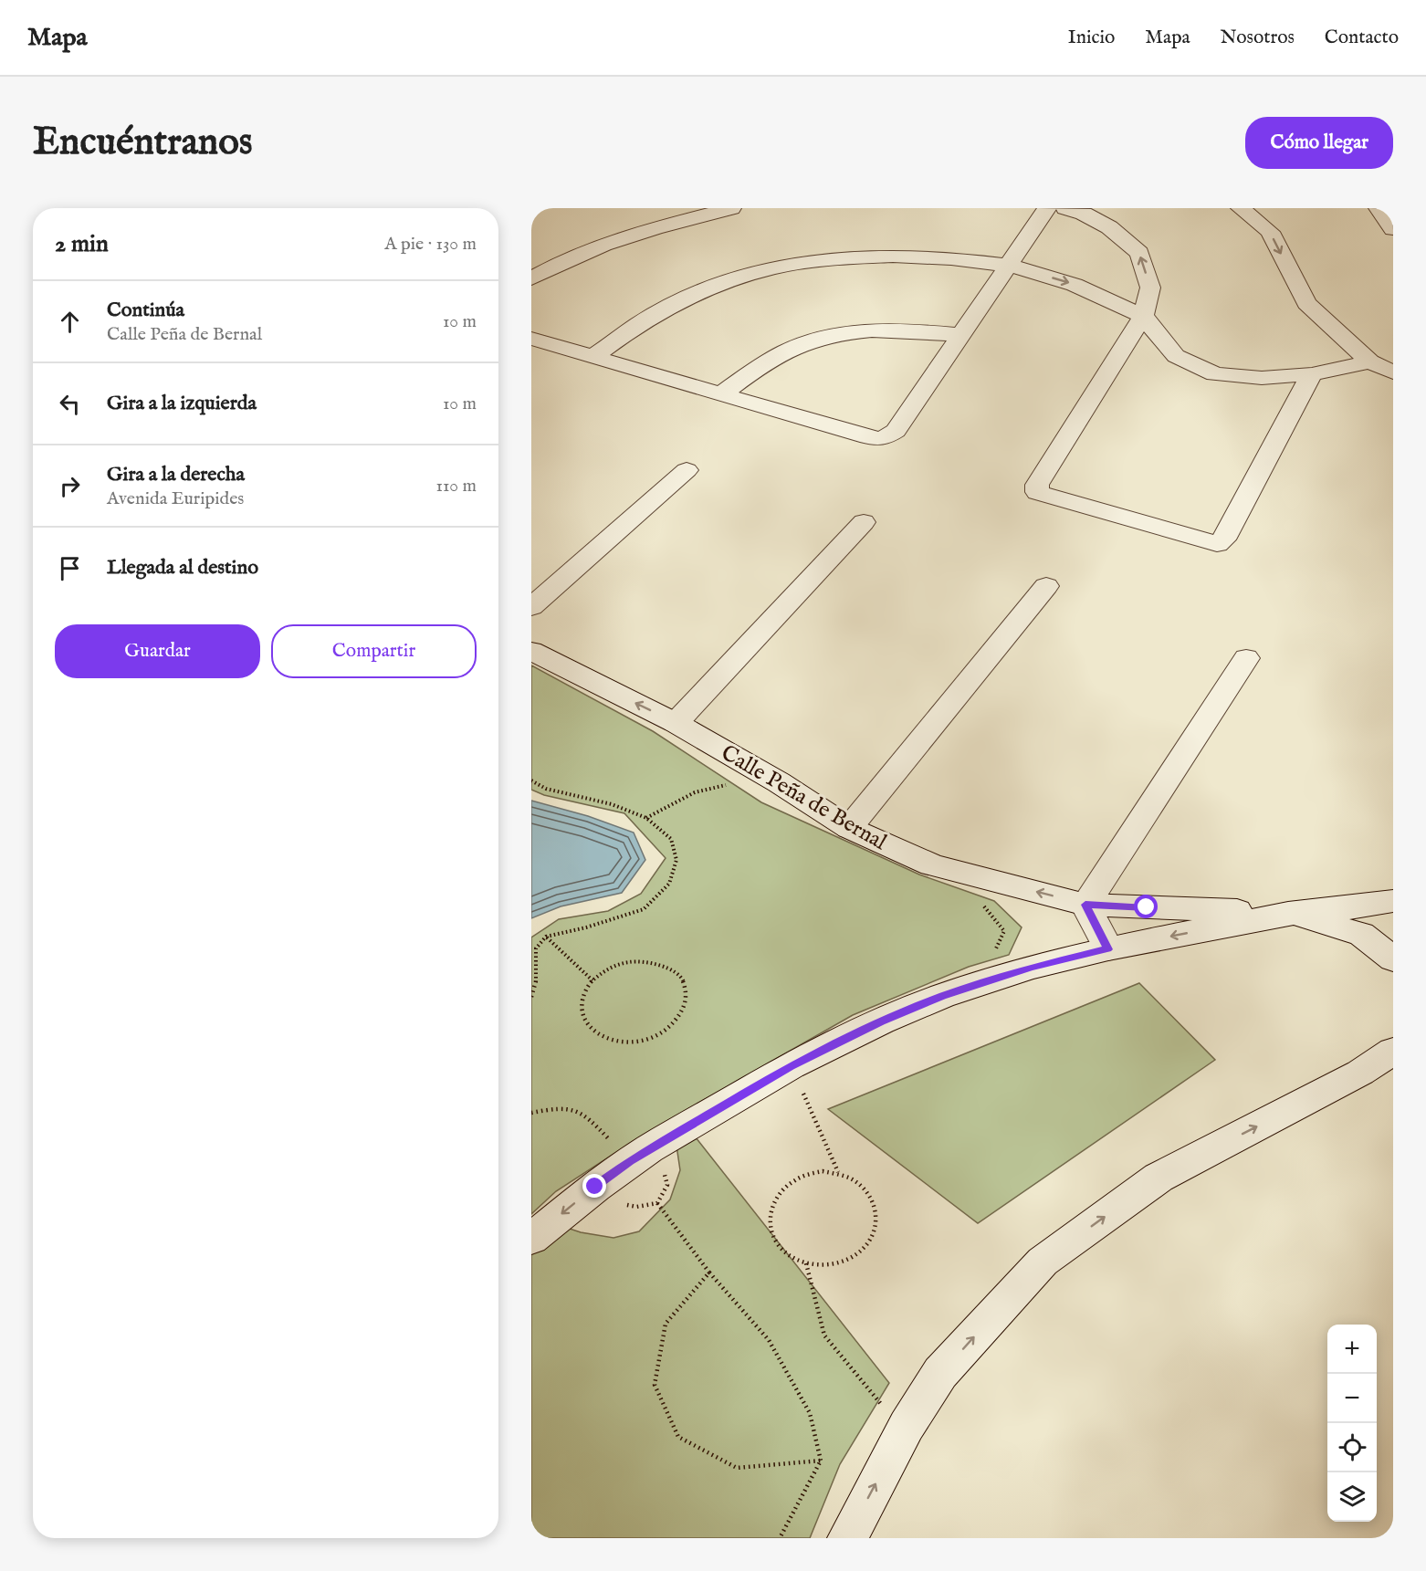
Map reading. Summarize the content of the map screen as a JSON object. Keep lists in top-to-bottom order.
{
  "streets": {
    "street": ["Calle Peña de Bernal"]
  },
  "one_way": ["Calle Peña de Bernal"],
  "page": {
    "header": "Mapa",
    "nav": [
      "Inicio",
      "Mapa",
      "Nosotros",
      "Contacto"
    ],
    "buttons": [
      "Cómo llegar",
      ["Guardar", "Compartir"]
    ],
    "title": "Encuéntranos",
    "heading": ["2 min", "A pie · 130 m"],
    "list": [
      ["Continúa", "Calle Peña de Bernal", "10 m"],
      ["Gira a la izquierda", "10 m"],
      ["Gira a la derecha", "Avenida Euripides", "110 m"],
      "Llegada al destino"
    ],
    "map_buttons": ["+", "−"]
  }
}
